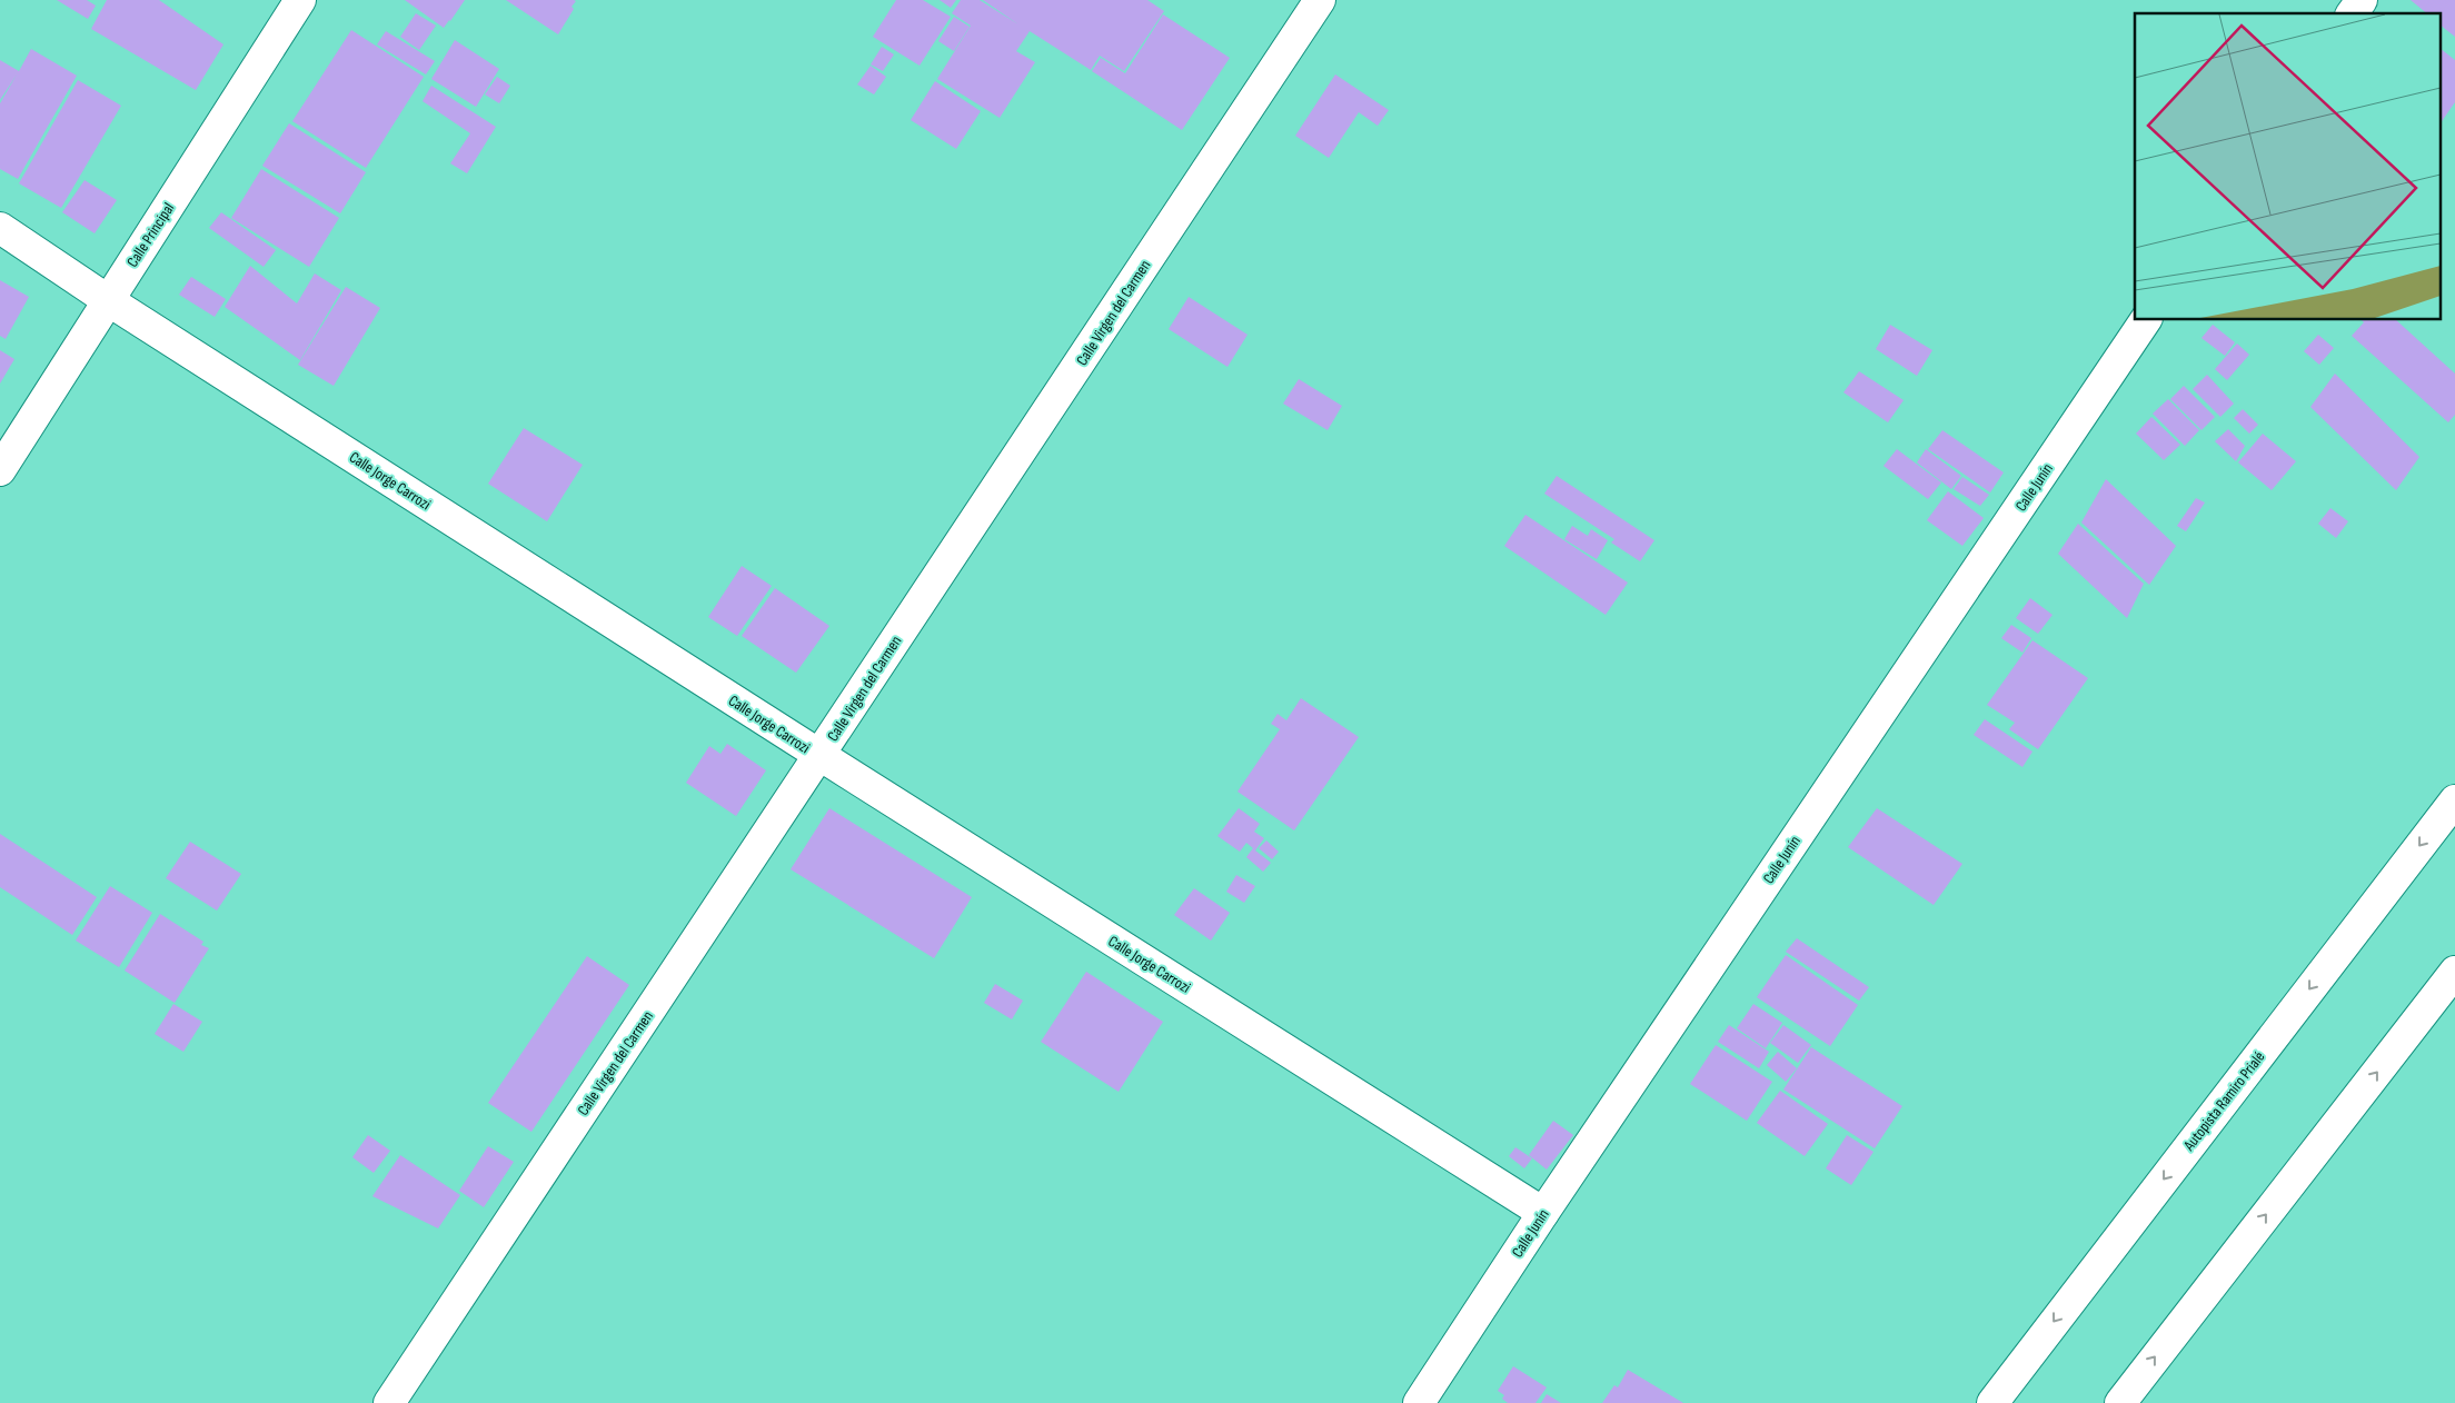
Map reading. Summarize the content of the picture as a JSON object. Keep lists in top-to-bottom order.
{
  "streets": {
    "main road": [
      "Calle Principal",
      "Calle Virgen del Carmen",
      "Calle Jorge Carrozi",
      "Calle Junín",
      "Autopista Ramiro Prialé"
    ]
  },
  "crossings": [
    ["Calle Principal", "Calle Jorge Carrozi"],
    ["Calle Virgen del Carmen", "Calle Jorge Carrozi"],
    ["Calle Jorge Carrozi", "Calle Junín"]
  ]
}
